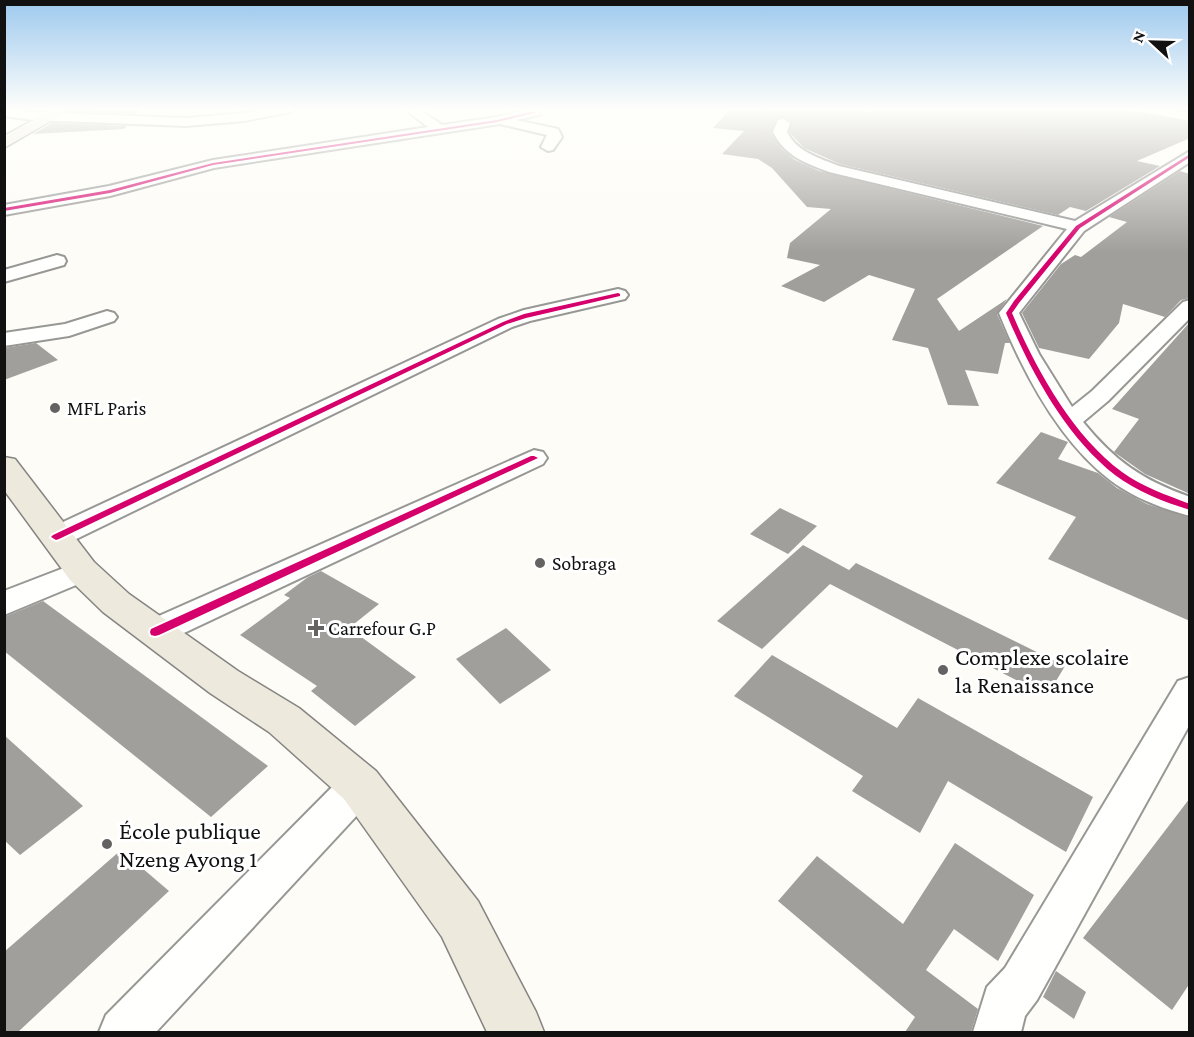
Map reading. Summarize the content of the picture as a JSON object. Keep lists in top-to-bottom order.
{
  "places": {
    "other": [
      "MFL Paris",
      "Sobraga",
      "Complexe scolaire la Renaissance",
      "École publique Nzeng Ayong 1"
    ],
    "health": ["Carrefour G.P"]
  },
  "north": "left"
}
